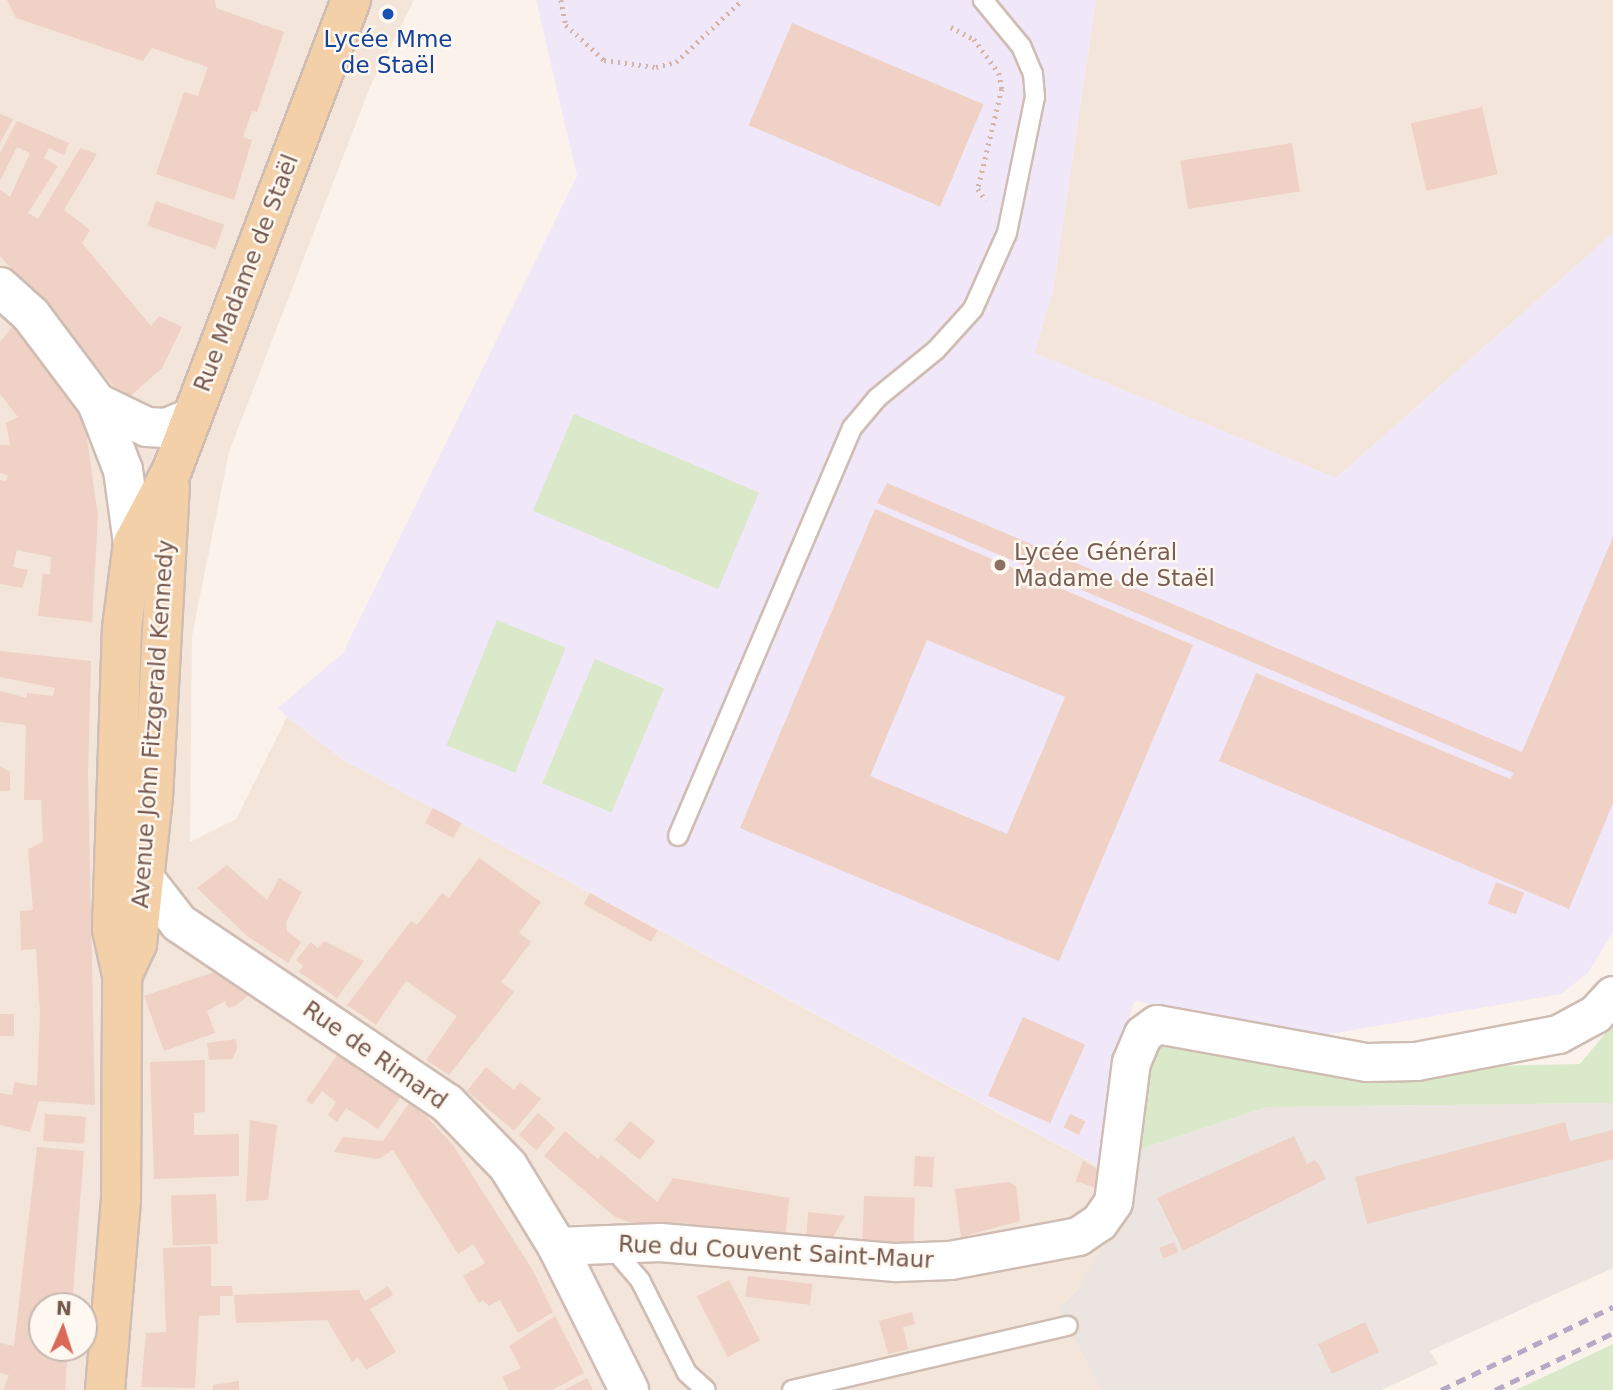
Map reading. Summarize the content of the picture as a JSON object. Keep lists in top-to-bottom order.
{
  "streets": {
    "main road": ["Rue Madame de Staël", "Avenue John Fitzgerald Kennedy"],
    "street": ["Rue de Rimard", "Rue du Couvent Saint-Maur"]
  },
  "crossings": [
    ["Rue Madame de Staël", "Avenue John Fitzgerald Kennedy"],
    ["Avenue John Fitzgerald Kennedy", "Rue de Rimard"],
    ["Rue de Rimard", "Rue du Couvent Saint-Maur"]
  ],
  "places": ["Lycée Mme de Staël", "Lycée Général Madame de Staël"],
  "north": "top"
}
